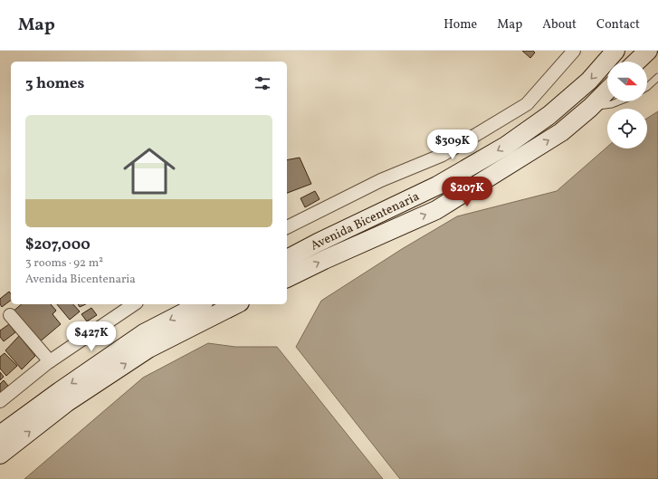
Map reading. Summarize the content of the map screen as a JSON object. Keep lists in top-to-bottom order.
{
  "streets": {
    "street": ["Avenida Bicentenaria"]
  },
  "north": "right",
  "page": {
    "header": "Map",
    "nav": [
      "Home",
      "Map",
      "About",
      "Contact"
    ],
    "heading": "3 homes",
    "list": [
      {
        "name": "$207,000",
        "note": "3 rooms · 92 m² · Avenida Bicentenaria"
      }
    ],
    "price": ["$309K", "$207K", "$427K"]
  }
}
